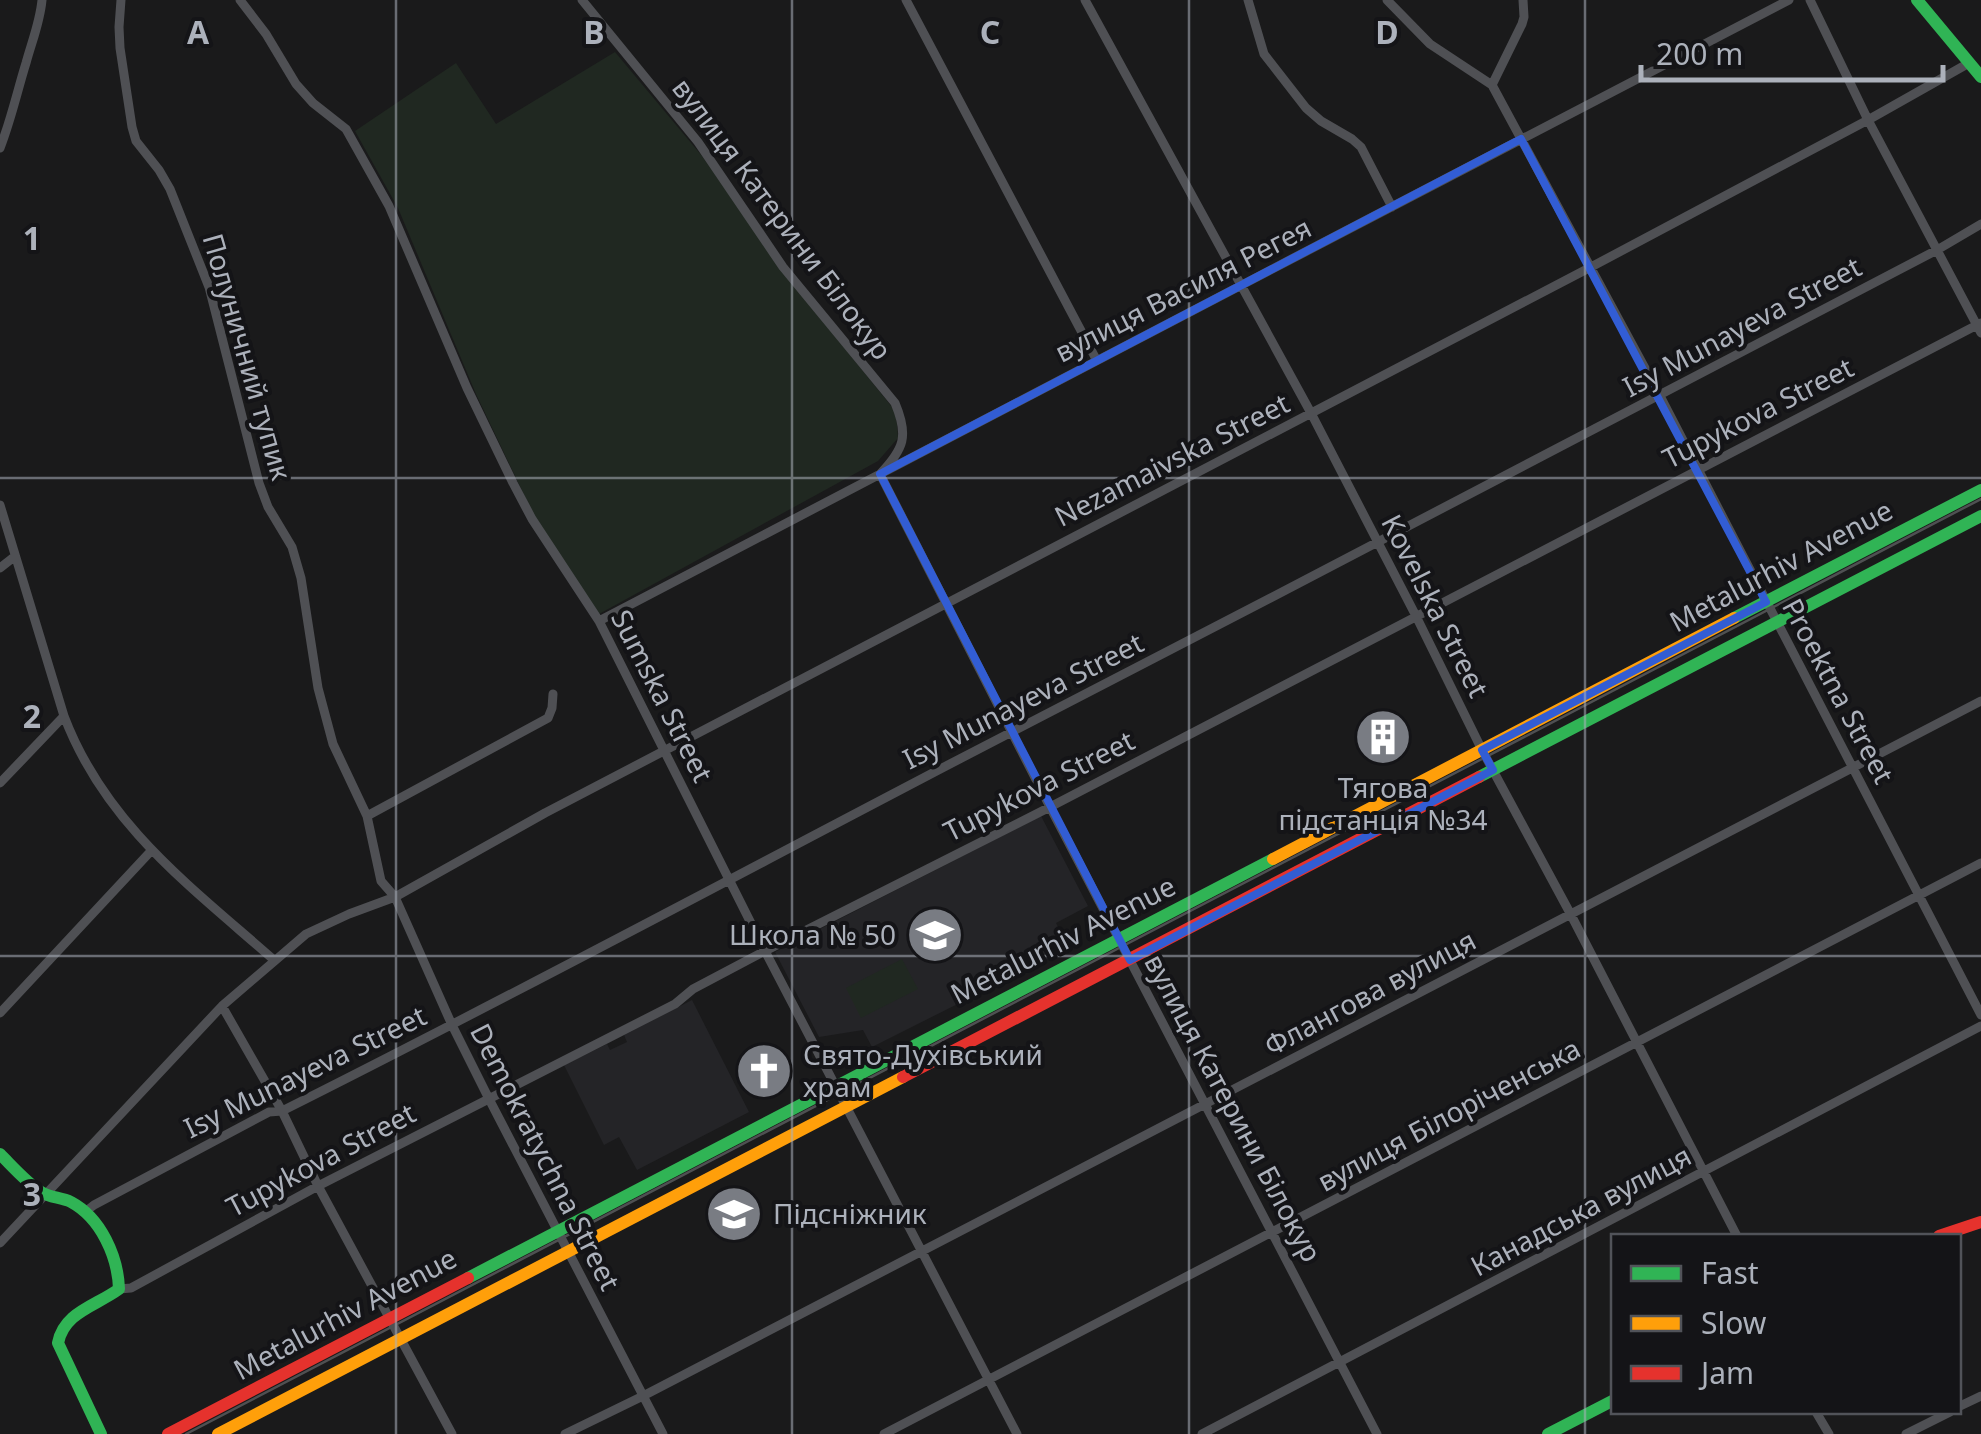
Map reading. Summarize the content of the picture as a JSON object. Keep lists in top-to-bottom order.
{
  "streets": {
    "main road": ["Metalurhiv Avenue"],
    "street": [
      "вулиця Катерини Білокур",
      "вулиця Василя Регея",
      "Isy Munayeva Street",
      "Полуничний тупик",
      "Tupykova Street",
      "Nezamaivska Street",
      "Kovelska Street",
      "Proektna Street",
      "Sumska Street",
      "Флангова вулиця",
      "вулиця Білоріченська",
      "Demokratychna Street",
      "Канадська вулиця"
    ]
  },
  "crossings": [
    ["вулиця Катерини Білокур", "вулиця Василя Регея"],
    ["вулиця Катерини Білокур", "Isy Munayeva Street"],
    ["вулиця Катерини Білокур", "Tupykova Street"],
    ["вулиця Катерини Білокур", "Nezamaivska Street"],
    ["вулиця Катерини Білокур", "Metalurhiv Avenue"],
    ["вулиця Катерини Білокур", "Флангова вулиця"],
    ["вулиця Катерини Білокур", "вулиця Білоріченська"],
    ["вулиця Катерини Білокур", "Канадська вулиця"],
    ["вулиця Василя Регея", "Kovelska Street"],
    ["вулиця Василя Регея", "Proektna Street"],
    ["вулиця Василя Регея", "Sumska Street"],
    ["Isy Munayeva Street", "Kovelska Street"],
    ["Isy Munayeva Street", "Proektna Street"],
    ["Isy Munayeva Street", "Sumska Street"],
    ["Isy Munayeva Street", "Demokratychna Street"],
    ["Полуничний тупик", "Nezamaivska Street"],
    ["Полуничний тупик", "Demokratychna Street"],
    ["Tupykova Street", "Kovelska Street"],
    ["Tupykova Street", "Proektna Street"],
    ["Tupykova Street", "Sumska Street"],
    ["Tupykova Street", "Demokratychna Street"],
    ["Nezamaivska Street", "Kovelska Street"],
    ["Nezamaivska Street", "Proektna Street"],
    ["Nezamaivska Street", "Sumska Street"],
    ["Nezamaivska Street", "Demokratychna Street"],
    ["Metalurhiv Avenue", "Kovelska Street"],
    ["Metalurhiv Avenue", "Proektna Street"],
    ["Metalurhiv Avenue", "Sumska Street"],
    ["Metalurhiv Avenue", "Demokratychna Street"],
    ["Kovelska Street", "Флангова вулиця"],
    ["Kovelska Street", "вулиця Білоріченська"],
    ["Kovelska Street", "Канадська вулиця"],
    ["Proektna Street", "Флангова вулиця"],
    ["Proektna Street", "вулиця Білоріченська"],
    ["Sumska Street", "Флангова вулиця"],
    ["Sumska Street", "вулиця Білоріченська"],
    ["Флангова вулиця", "Demokratychna Street"]
  ],
  "places": {
    "building": ["Тягова пiдстанцiя №34"],
    "school or university": ["Школа № 50", "Підсніжник"],
    "church": ["Свято-Духівський храм"]
  },
  "legend": ["Fast", "Slow", "Jam"],
  "scale_bar": "200 m",
  "grid": {
    "columns": [
      "A",
      "B",
      "C",
      "D"
    ],
    "rows": ["1", "2", "3"]
  }
}
